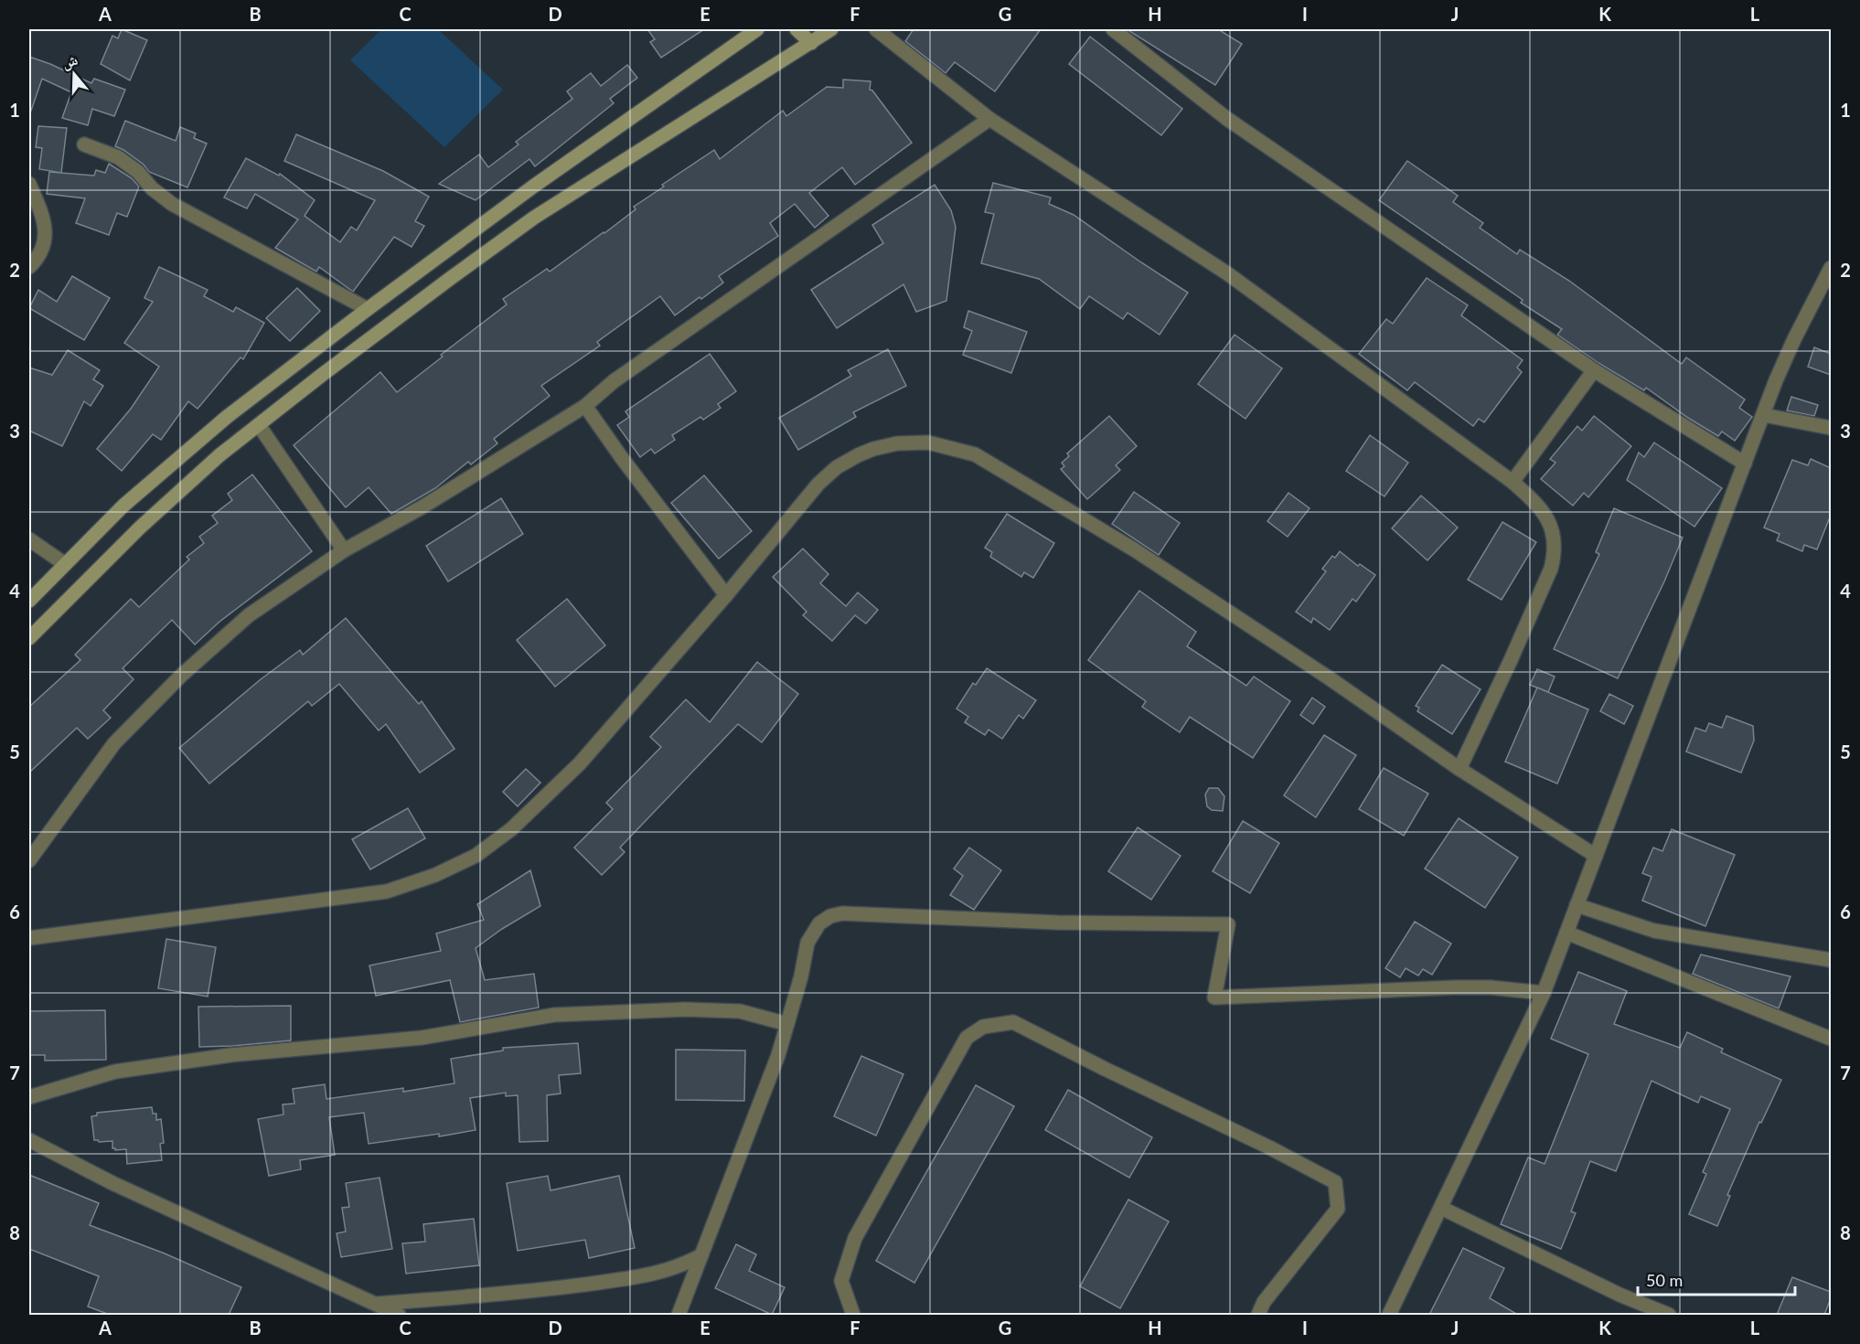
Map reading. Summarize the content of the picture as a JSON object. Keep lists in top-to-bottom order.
{
  "scale_bar": "50 m",
  "north": "top",
  "grid": {
    "columns": [
      "A",
      "B",
      "C",
      "D",
      "E",
      "F",
      "G",
      "H",
      "I",
      "J",
      "K",
      "L"
    ],
    "rows": [
      "1",
      "2",
      "3",
      "4",
      "5",
      "6",
      "7",
      "8"
    ]
  }
}
